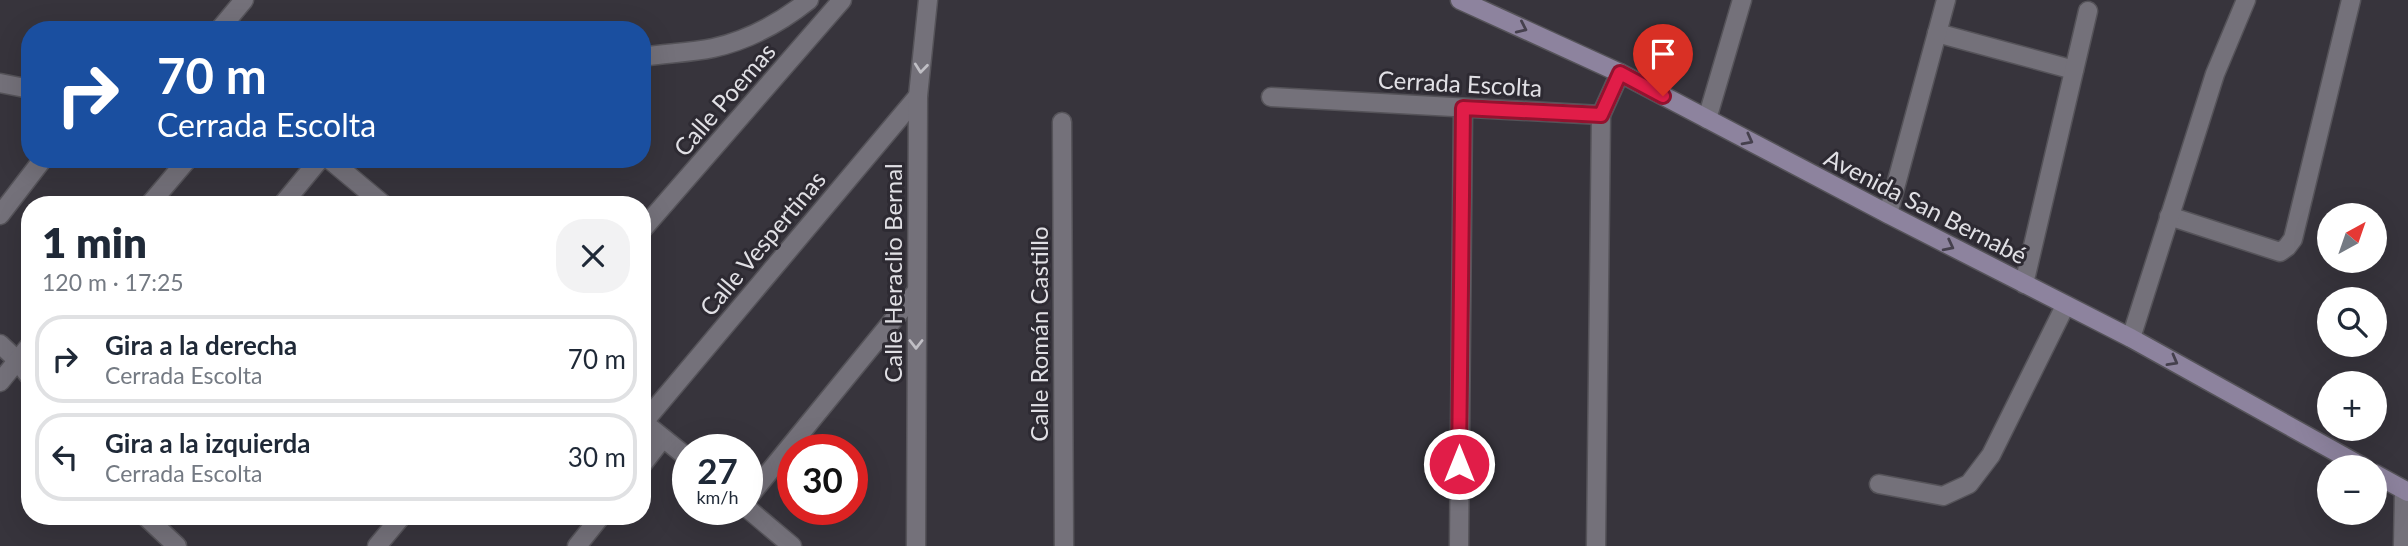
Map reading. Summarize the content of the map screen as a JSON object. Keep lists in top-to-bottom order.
{
  "streets": {
    "main road": ["Avenida San Bernabé"],
    "street": [
      "Cerrada Escolta",
      "Calle Poemas",
      "Calle Vespertinas",
      "Calle Heraclio Bernal",
      "Calle Román Castillo"
    ]
  },
  "crossings": [
    ["Calle Vespertinas", "Calle Heraclio Bernal"]
  ],
  "one_way": ["Avenida San Bernabé", "Calle Heraclio Bernal"],
  "north": "top right",
  "page": {
    "turn": ["70 m", "Cerrada Escolta"],
    "heading": ["1 min", "120 m · 17:25"],
    "map_buttons": ["+", "−"],
    "list": [
      {
        "name": "Gira a la derecha",
        "note": "Cerrada Escolta",
        "value": "70 m"
      },
      {
        "name": "Gira a la izquierda",
        "note": "Cerrada Escolta",
        "value": "30 m"
      }
    ],
    "speed": "27 km/h",
    "limit": "30"
  }
}
